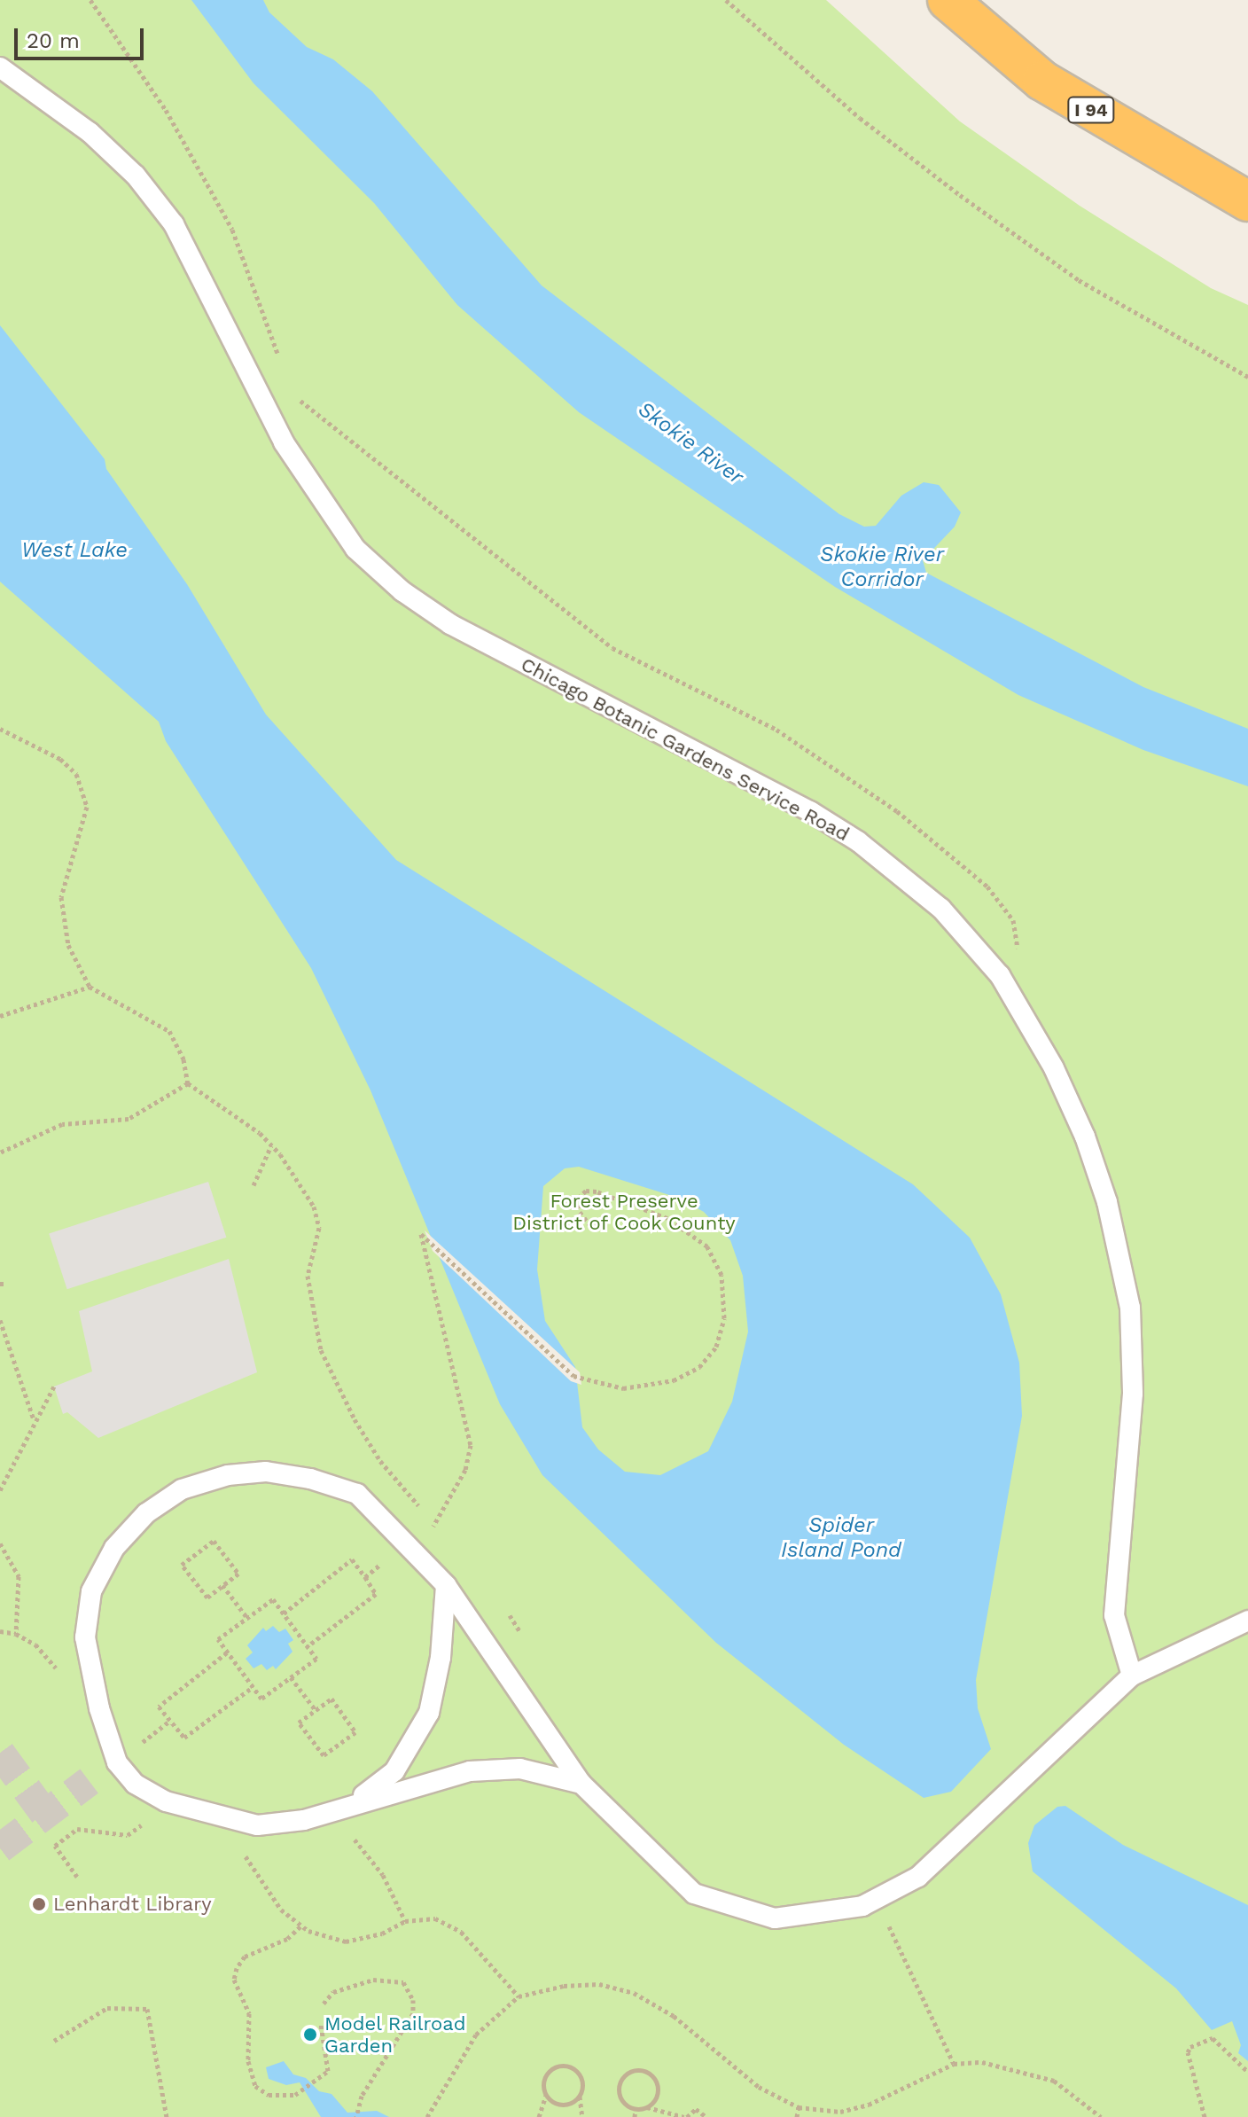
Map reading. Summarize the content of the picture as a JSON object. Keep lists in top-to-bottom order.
{
  "streets": {
    "highway": ["I 94"],
    "lane": ["Chicago Botanic Gardens Service Road"]
  },
  "water": [
    "Skokie River",
    "West Lake",
    "Skokie River Corridor",
    "Spider Island Pond"
  ],
  "parks": ["Forest Preserve District of Cook County"],
  "places": ["Lenhardt Library", "Model Railroad Garden"],
  "scale_bar": "20 m"
}
